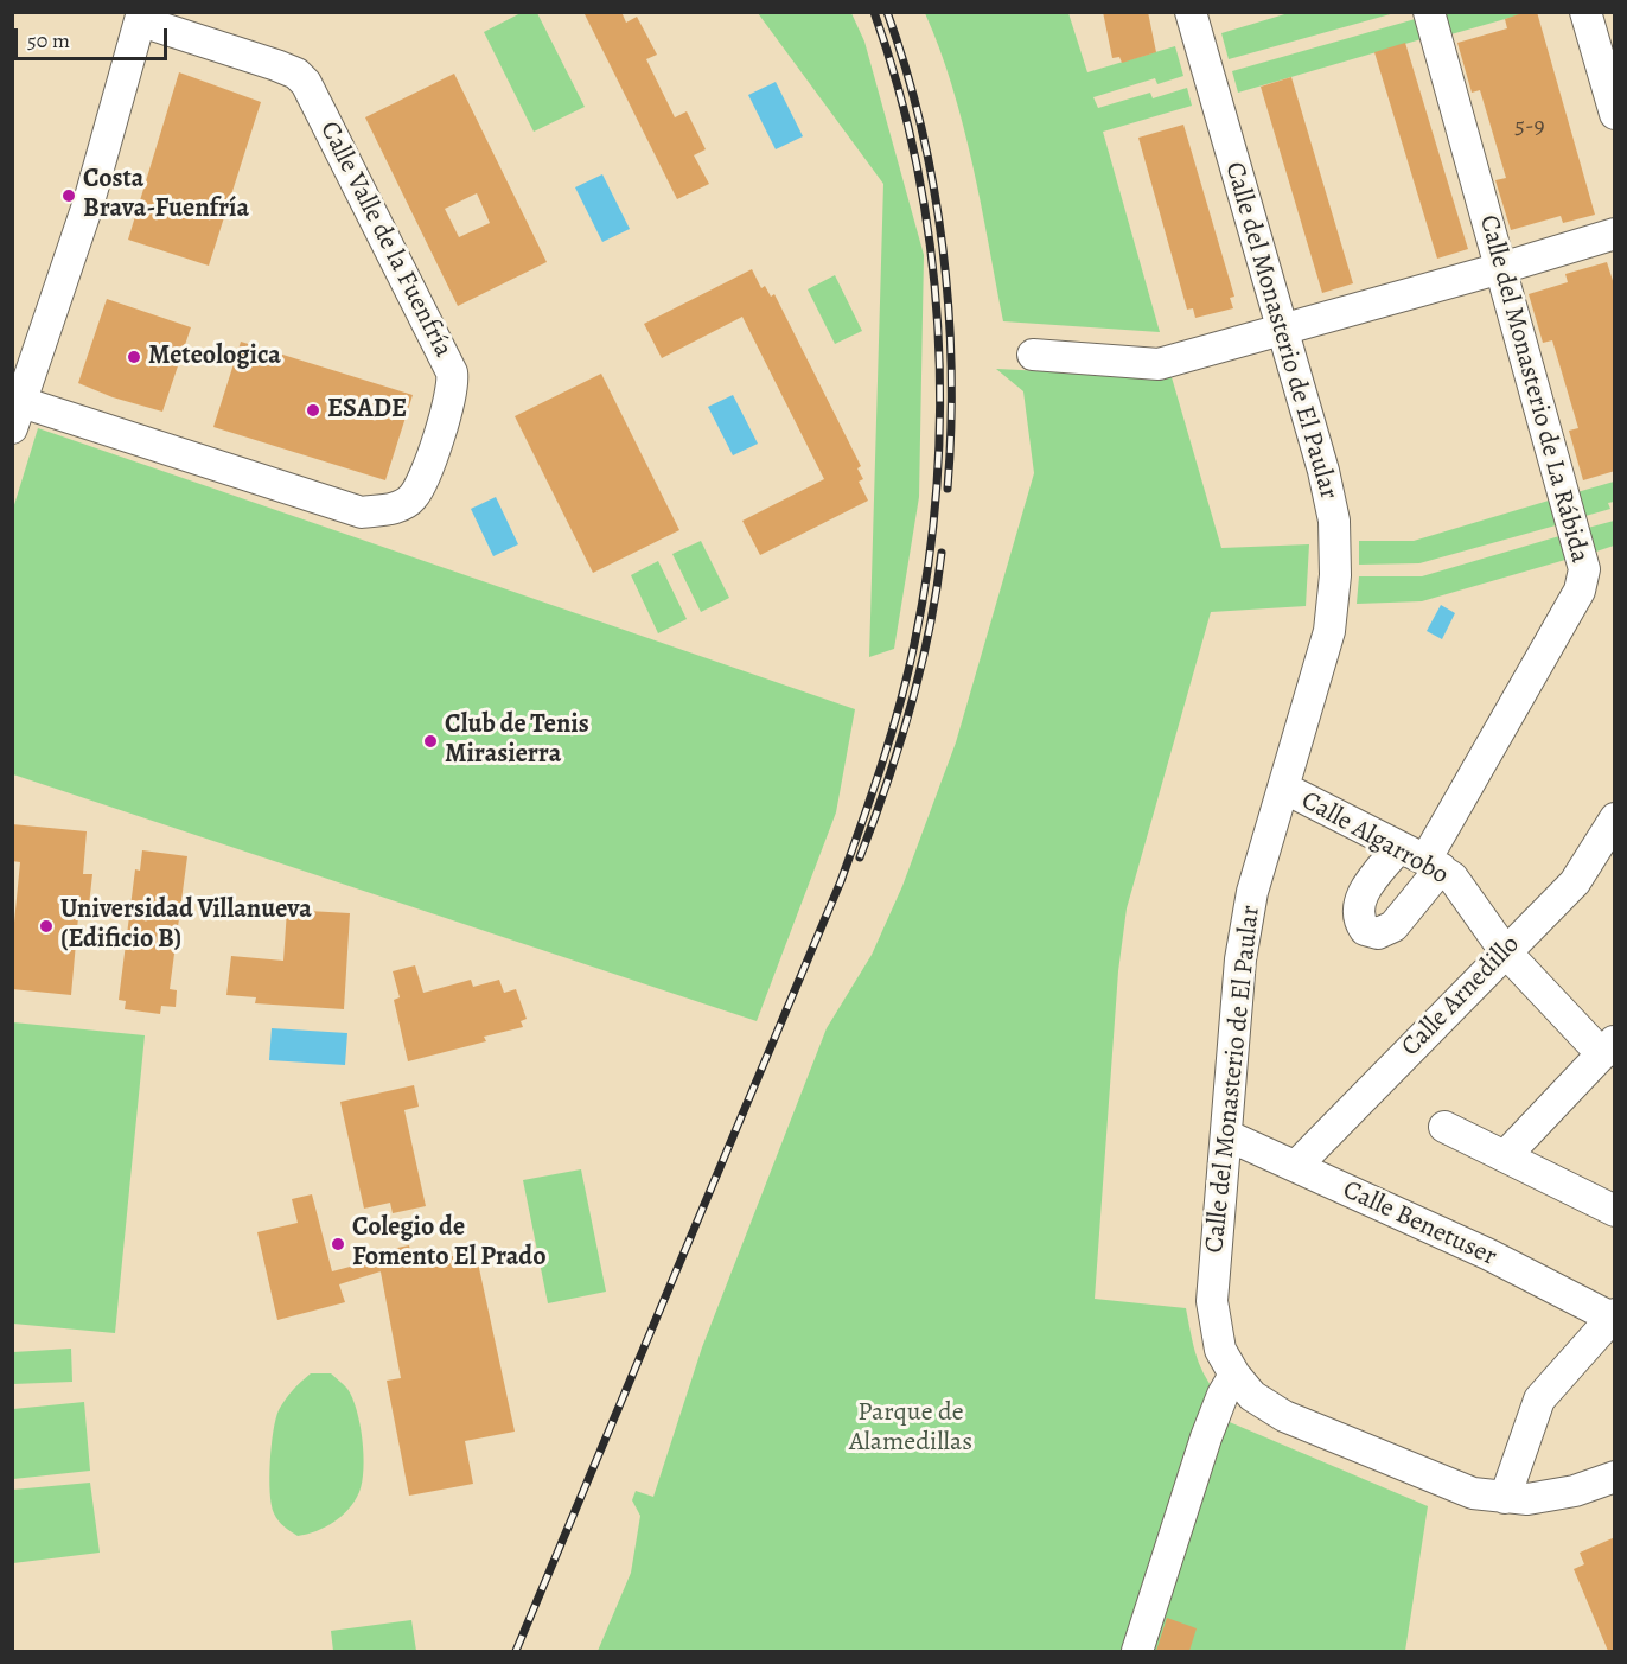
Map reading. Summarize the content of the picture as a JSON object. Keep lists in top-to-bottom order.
{
  "streets": {
    "street": [
      "Calle Valle de la Fuenfría",
      "Calle del Monasterio de El Paular",
      "Calle del Monasterio de La Rábida",
      "Calle Algarrobo",
      "Calle Arnedillo",
      "Calle Benetuser"
    ]
  },
  "crossings": [
    ["Calle del Monasterio de El Paular", "Calle Algarrobo"],
    ["Calle del Monasterio de El Paular", "Calle Benetuser"],
    ["Calle del Monasterio de La Rábida", "Calle Algarrobo"],
    ["Calle Algarrobo", "Calle Arnedillo"],
    ["Calle Arnedillo", "Calle Benetuser"]
  ],
  "parks": ["Parque de Alamedillas"],
  "places": [
    "Costa Brava-Fuenfría",
    "Meteologica",
    "ESADE",
    "Club de Tenis Mirasierra",
    "Universidad Villanueva (Edificio B)",
    "Colegio de Fomento El Prado"
  ],
  "house_numbers": ["5-9"],
  "scale_bar": "50 m"
}
